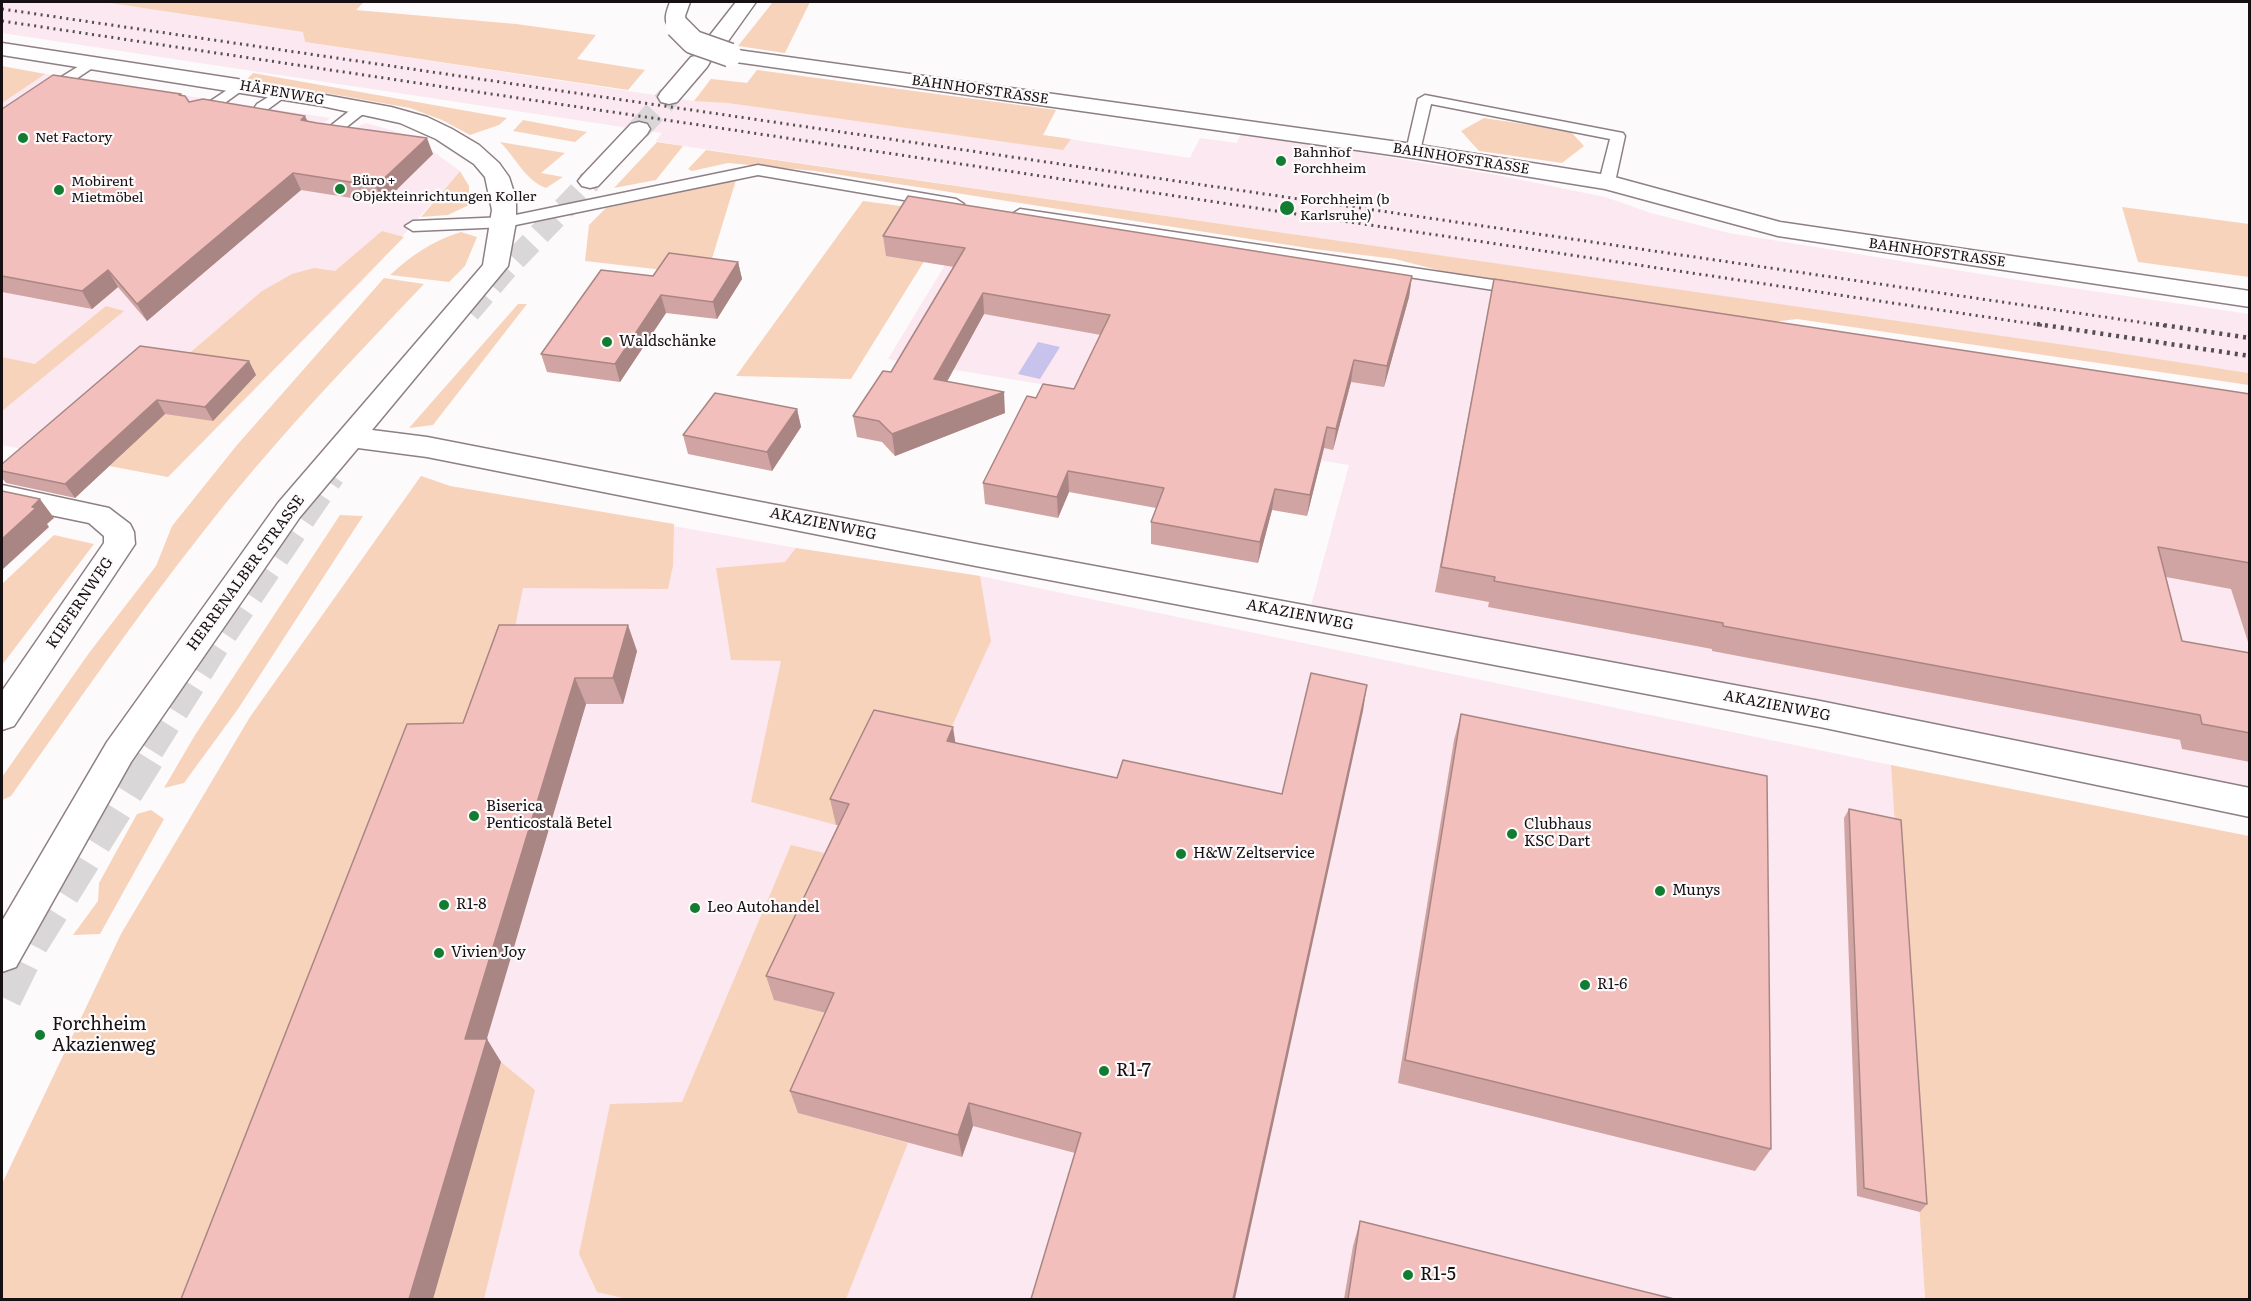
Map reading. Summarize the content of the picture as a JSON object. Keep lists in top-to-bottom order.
{
  "streets": {
    "street": [
      "BAHNHOFSTRASSE",
      "HÄFENWEG",
      "AKAZIENWEG",
      "HERRENALBER STRASSE",
      "KIEFERNWEG"
    ]
  },
  "crossings": [
    ["HÄFENWEG", "HERRENALBER STRASSE"],
    ["AKAZIENWEG", "HERRENALBER STRASSE"]
  ],
  "places": [
    "Net Factory",
    "Bahnhof Forchheim",
    "Büro + Objekteinrichtungen Koller",
    "Mobirent Mietmöbel",
    "Forchheim (b Karlsruhe)",
    "Waldschänke",
    "Biserica Penticostală Betel",
    "Clubhaus KSC Dart",
    "H&W Zeltservice",
    "Munys",
    "R1-8",
    "Leo Autohandel",
    "Vivien Joy",
    "R1-6",
    "Forchheim Akazienweg",
    "R1-7",
    "R1-5"
  ]
}
